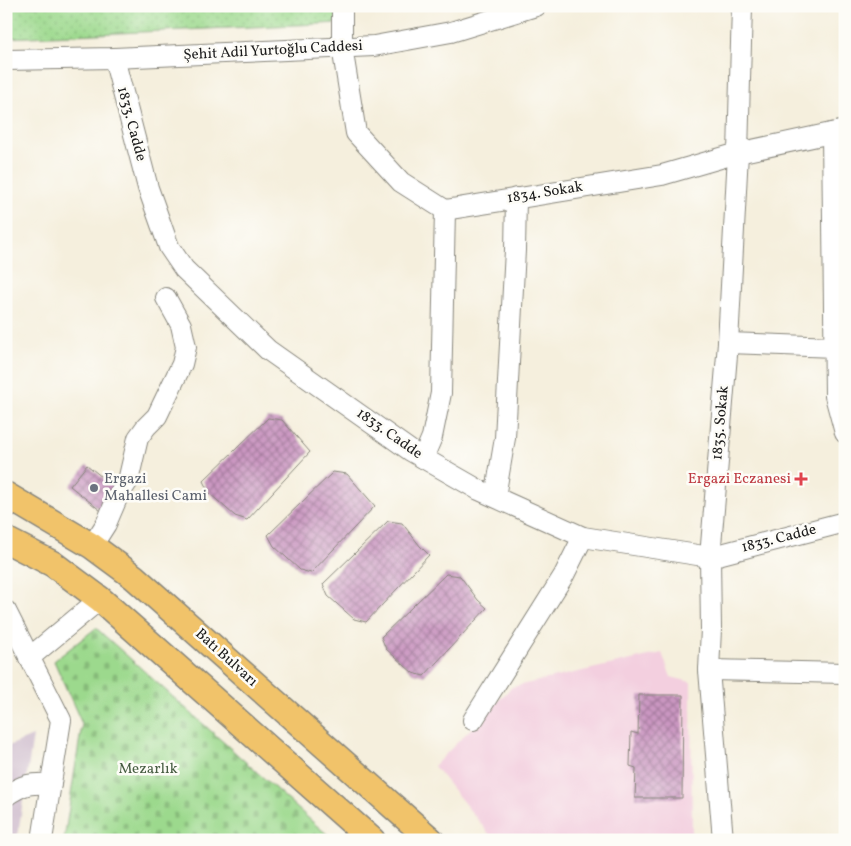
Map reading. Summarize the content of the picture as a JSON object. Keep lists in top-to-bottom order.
{
  "streets": {
    "main road": ["Batı Bulvarı"],
    "street": [
      "Şehit Adil Yurtoğlu Caddesi",
      "1833. Cadde",
      "1834. Sokak",
      "1835. Sokak"
    ]
  },
  "crossings": [
    ["Şehit Adil Yurtoğlu Caddesi", "1833. Cadde"],
    ["1833. Cadde", "1835. Sokak"],
    ["1834. Sokak", "1835. Sokak"]
  ],
  "parks": ["Mezarlık"],
  "places": {
    "health": ["Ergazi Eczanesi"],
    "other": ["Ergazi Mahallesi Cami"]
  }
}
